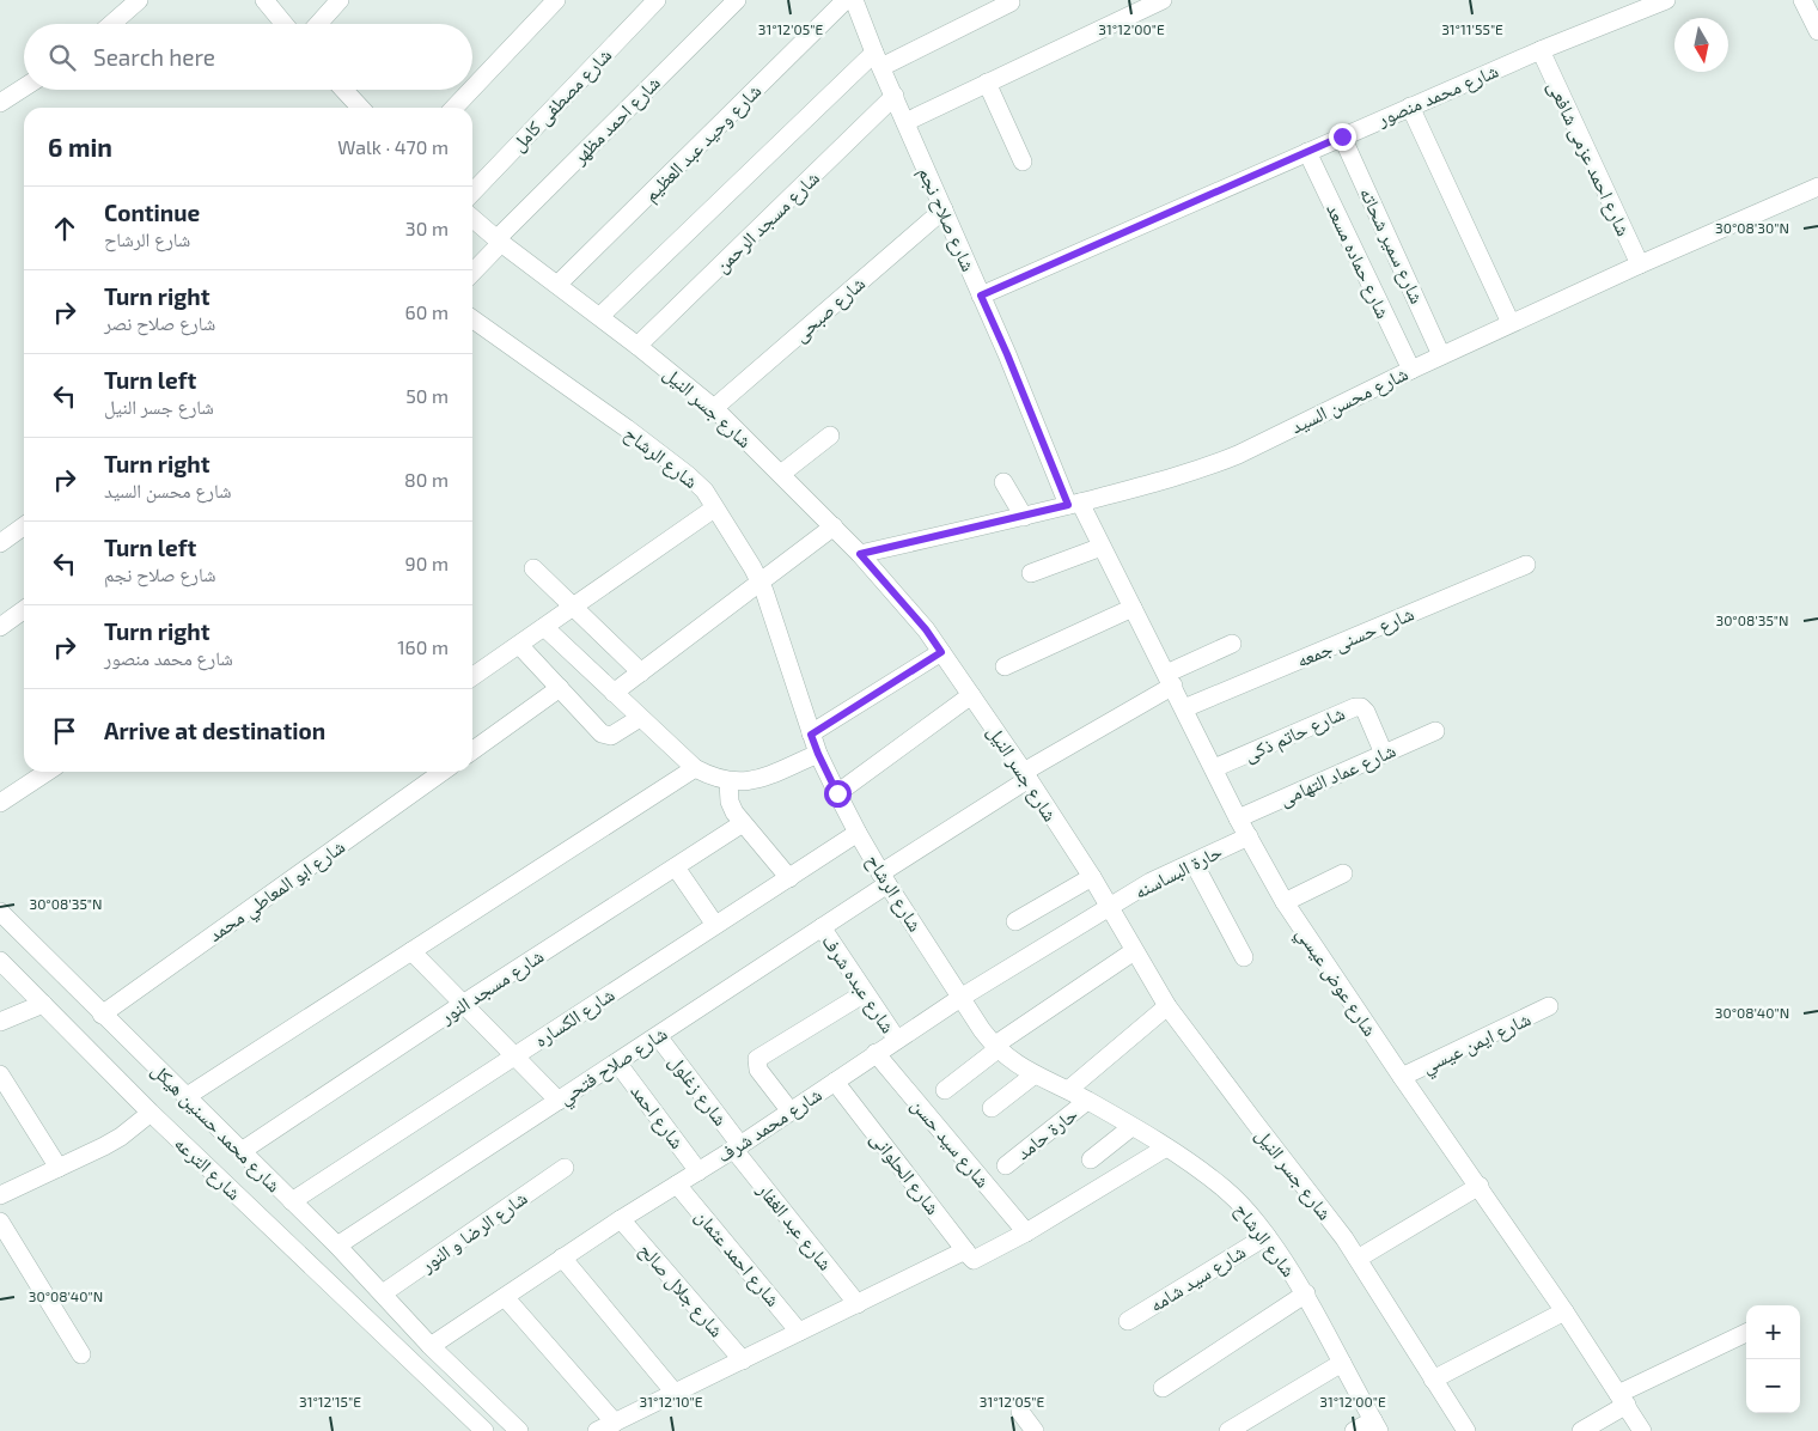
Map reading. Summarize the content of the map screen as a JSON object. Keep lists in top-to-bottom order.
{
  "streets": {
    "street": [
      "شارع محمد منصور",
      "شارع مصطفى كامل",
      "شارع احمد مظهر",
      "شارع وحيد عبد العظيم",
      "شارع احمد عزمى شافعى",
      "شارع صلاح نجم",
      "شارع مسجد الرحمن",
      "شارع سمير شحاته",
      "شارع حماده مسعد",
      "شارع صبحى",
      "شارع محسن السيد",
      "شارع جسر النيل",
      "شارع الرشاح",
      "شارع حسنى جمعه",
      "شارع حاتم ذكى",
      "شارع عماد التهامى",
      "حارة البساسنه",
      "شارع ابو المعاطي محمد",
      "شارع عوض عيسي",
      "شارع عبده شرف",
      "شارع مسجد النور",
      "شارع الكساره",
      "شارع ايمن عيسي",
      "شارع صلاح فتحي",
      "شارع زغلول",
      "شارع احمد",
      "شارع محمد شرف",
      "شارع محمد حسنين هيكل",
      "حارة حامد",
      "شارع سيد حسن",
      "شارع الترعه",
      "شارع الحلوانى",
      "شارع عبد الغفار",
      "شارع الرضا و النور",
      "شارع احمد عثمان",
      "شارع سيد شامه",
      "شارع جلال صالح"
    ]
  },
  "crossings": [
    ["شارع محمد منصور", "شارع احمد عزمى شافعى"],
    ["شارع محمد منصور", "شارع صلاح نجم"],
    ["شارع محمد منصور", "شارع سمير شحاته"],
    ["شارع محمد منصور", "شارع حماده مسعد"],
    ["شارع احمد مظهر", "شارع جسر النيل"],
    ["شارع وحيد عبد العظيم", "شارع جسر النيل"],
    ["شارع احمد عزمى شافعى", "شارع محسن السيد"],
    ["شارع صلاح نجم", "شارع مسجد الرحمن"],
    ["شارع صلاح نجم", "شارع صبحى"],
    ["شارع صلاح نجم", "شارع محسن السيد"],
    ["شارع صلاح نجم", "شارع عوض عيسي"],
    ["شارع مسجد الرحمن", "شارع جسر النيل"],
    ["شارع سمير شحاته", "شارع محسن السيد"],
    ["شارع حماده مسعد", "شارع محسن السيد"],
    ["شارع صبحى", "شارع جسر النيل"],
    ["شارع محسن السيد", "شارع جسر النيل"],
    ["شارع محسن السيد", "شارع عوض عيسي"],
    ["شارع جسر النيل", "حارة البساسنه"],
    ["شارع جسر النيل", "شارع صلاح فتحي"],
    ["شارع جسر النيل", "شارع محمد شرف"],
    ["شارع الرشاح", "شارع الكساره"],
    ["شارع الرشاح", "شارع صلاح فتحي"],
    ["شارع الرشاح", "شارع محمد شرف"],
    ["شارع الرشاح", "حارة حامد"],
    ["شارع الرشاح", "شارع سيد شامه"],
    ["شارع حسنى جمعه", "شارع عوض عيسي"],
    ["شارع حاتم ذكى", "شارع عماد التهامى"],
    ["شارع حاتم ذكى", "شارع عوض عيسي"],
    ["شارع عماد التهامى", "شارع عوض عيسي"],
    ["حارة البساسنه", "شارع عوض عيسي"],
    ["حارة البساسنه", "شارع محمد شرف"],
    ["شارع ابو المعاطي محمد", "شارع محمد حسنين هيكل"],
    ["شارع عوض عيسي", "شارع ايمن عيسي"],
    ["شارع عوض عيسي", "شارع صلاح فتحي"],
    ["شارع عبده شرف", "شارع صلاح فتحي"],
    ["شارع عبده شرف", "شارع محمد شرف"],
    ["شارع مسجد النور", "شارع محمد حسنين هيكل"],
    ["شارع الكساره", "شارع محمد حسنين هيكل"],
    ["شارع صلاح فتحي", "شارع زغلول"],
    ["شارع صلاح فتحي", "شارع احمد"],
    ["شارع صلاح فتحي", "شارع محمد حسنين هيكل"],
    ["شارع زغلول", "شارع محمد شرف"],
    ["شارع زغلول", "شارع عبد الغفار"],
    ["شارع احمد", "شارع محمد شرف"],
    ["شارع محمد شرف", "شارع محمد حسنين هيكل"],
    ["شارع محمد شرف", "شارع سيد حسن"],
    ["شارع محمد شرف", "شارع الحلوانى"],
    ["شارع محمد شرف", "شارع عبد الغفار"],
    ["شارع محمد شرف", "شارع احمد عثمان"],
    ["شارع محمد شرف", "شارع جلال صالح"],
    ["شارع محمد حسنين هيكل", "شارع الرضا و النور"]
  ],
  "north": "bottom",
  "page": {
    "search": "Search here",
    "heading": ["6 min", "Walk · 470 m"],
    "list": [
      ["Continue", "شارع الرشاح", "30 m"],
      ["Turn right", "شارع صلاح نصر", "60 m"],
      ["Turn left", "شارع جسر النيل", "50 m"],
      ["Turn right", "شارع محسن السيد", "80 m"],
      ["Turn left", "شارع صلاح نجم", "90 m"],
      ["Turn right", "شارع محمد منصور", "160 m"],
      "Arrive at destination"
    ],
    "map_buttons": ["+", "−"]
  },
  "coordinates": [
    "31°12'05\"E",
    "31°12'00\"E",
    "31°11'55\"E",
    "30°08'30\"N",
    "30°08'35\"N",
    "30°08'40\"N",
    "31°12'15\"E",
    "31°12'10\"E"
  ]
}
